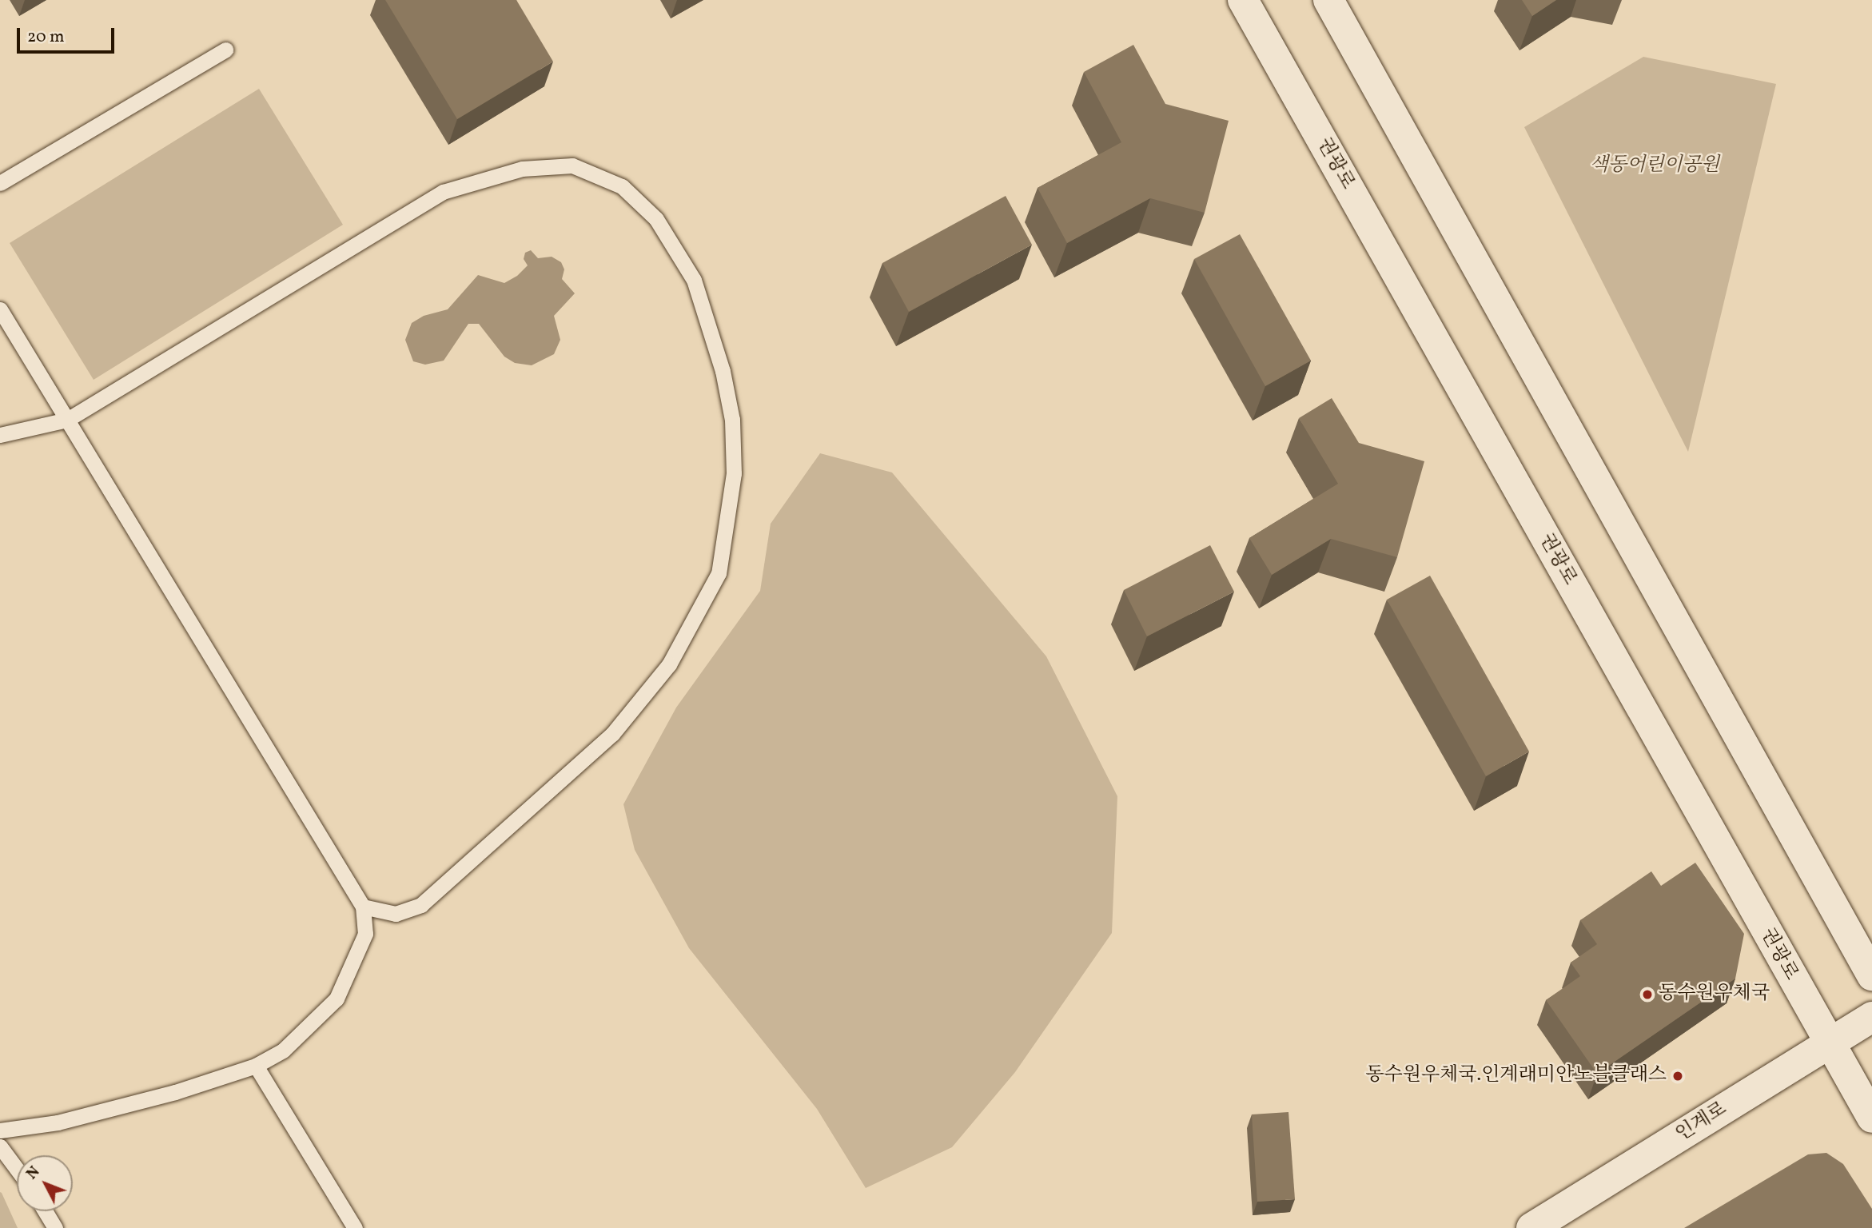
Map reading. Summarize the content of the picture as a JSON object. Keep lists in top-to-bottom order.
{
  "streets": {
    "street": ["권광로", "인계로"]
  },
  "crossings": [
    ["권광로", "인계로"]
  ],
  "parks": ["색동어린이공원"],
  "places": ["동수원우체국", "동수원우체국.인계래미안노블클래스"],
  "scale_bar": "20 m",
  "north": "top left"
}
